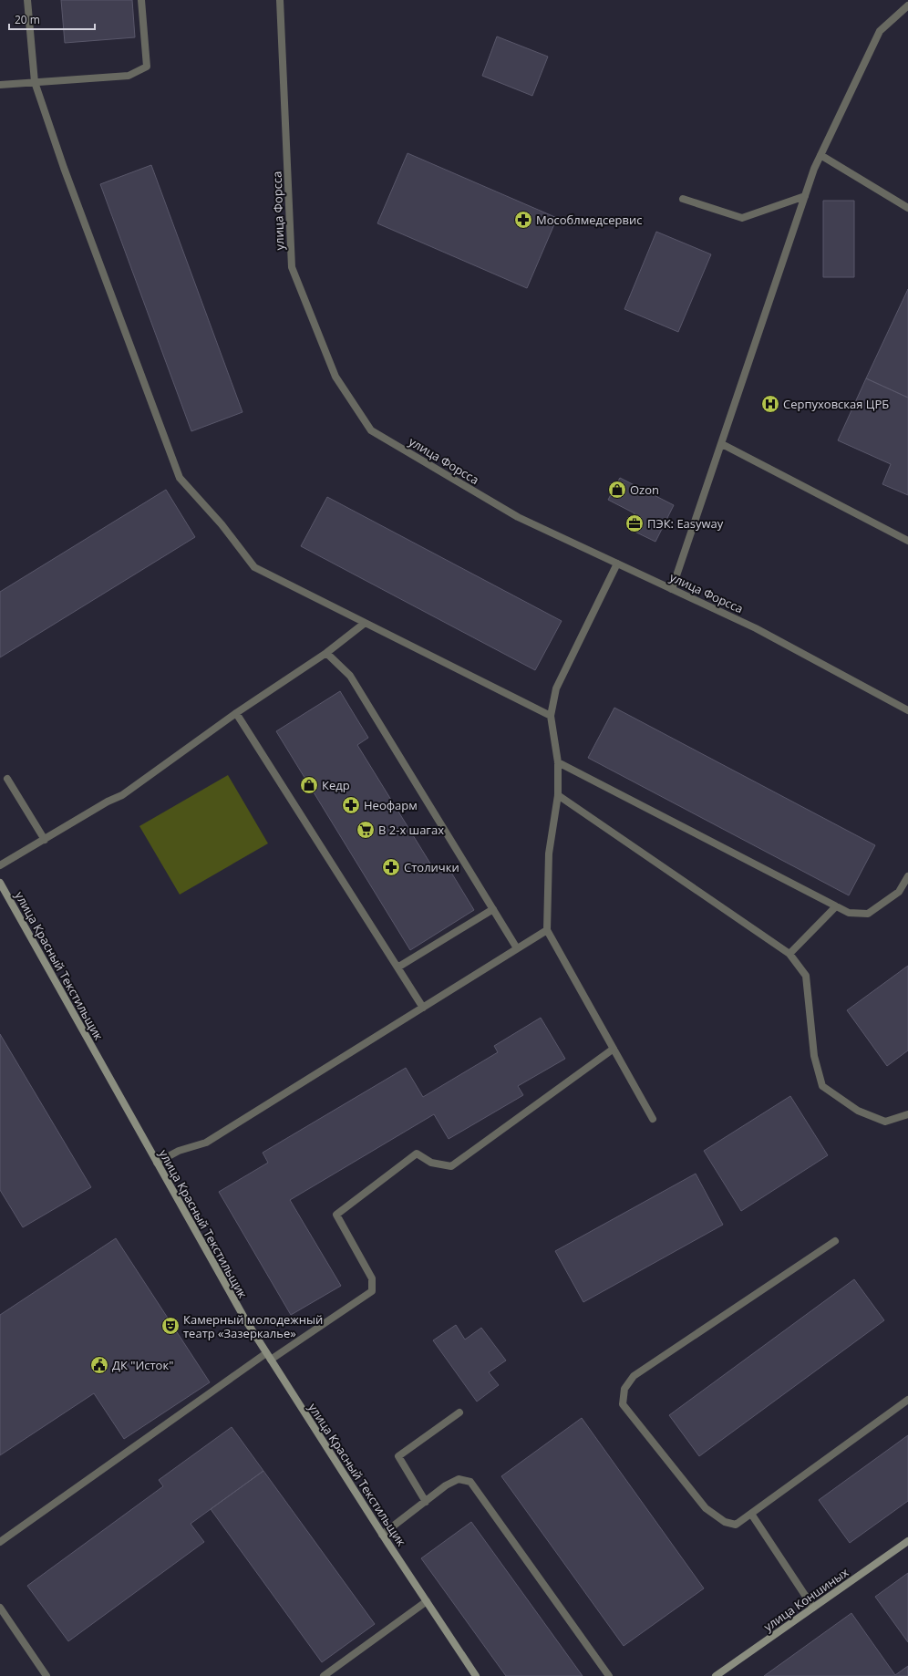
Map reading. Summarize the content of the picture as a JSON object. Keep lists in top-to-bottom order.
{
  "streets": {
    "street": ["улица Форсса", "улица Красный Текстильщик", "улица Коншиных"]
  },
  "places": {
    "pharmacy": ["Мособлмедсервис", "Неофарм", "Столички"],
    "hospital": ["Серпуховская ЦРБ"],
    "shop": ["Ozon", "Кедр"],
    "office": ["ПЭК: Easyway"],
    "supermarket": ["В 2-х шагах"],
    "theatre": ["Камерный молодежный театр «Зазеркалье»"],
    "public building": ["ДК \"Исток\""]
  },
  "scale_bar": "20 m"
}
